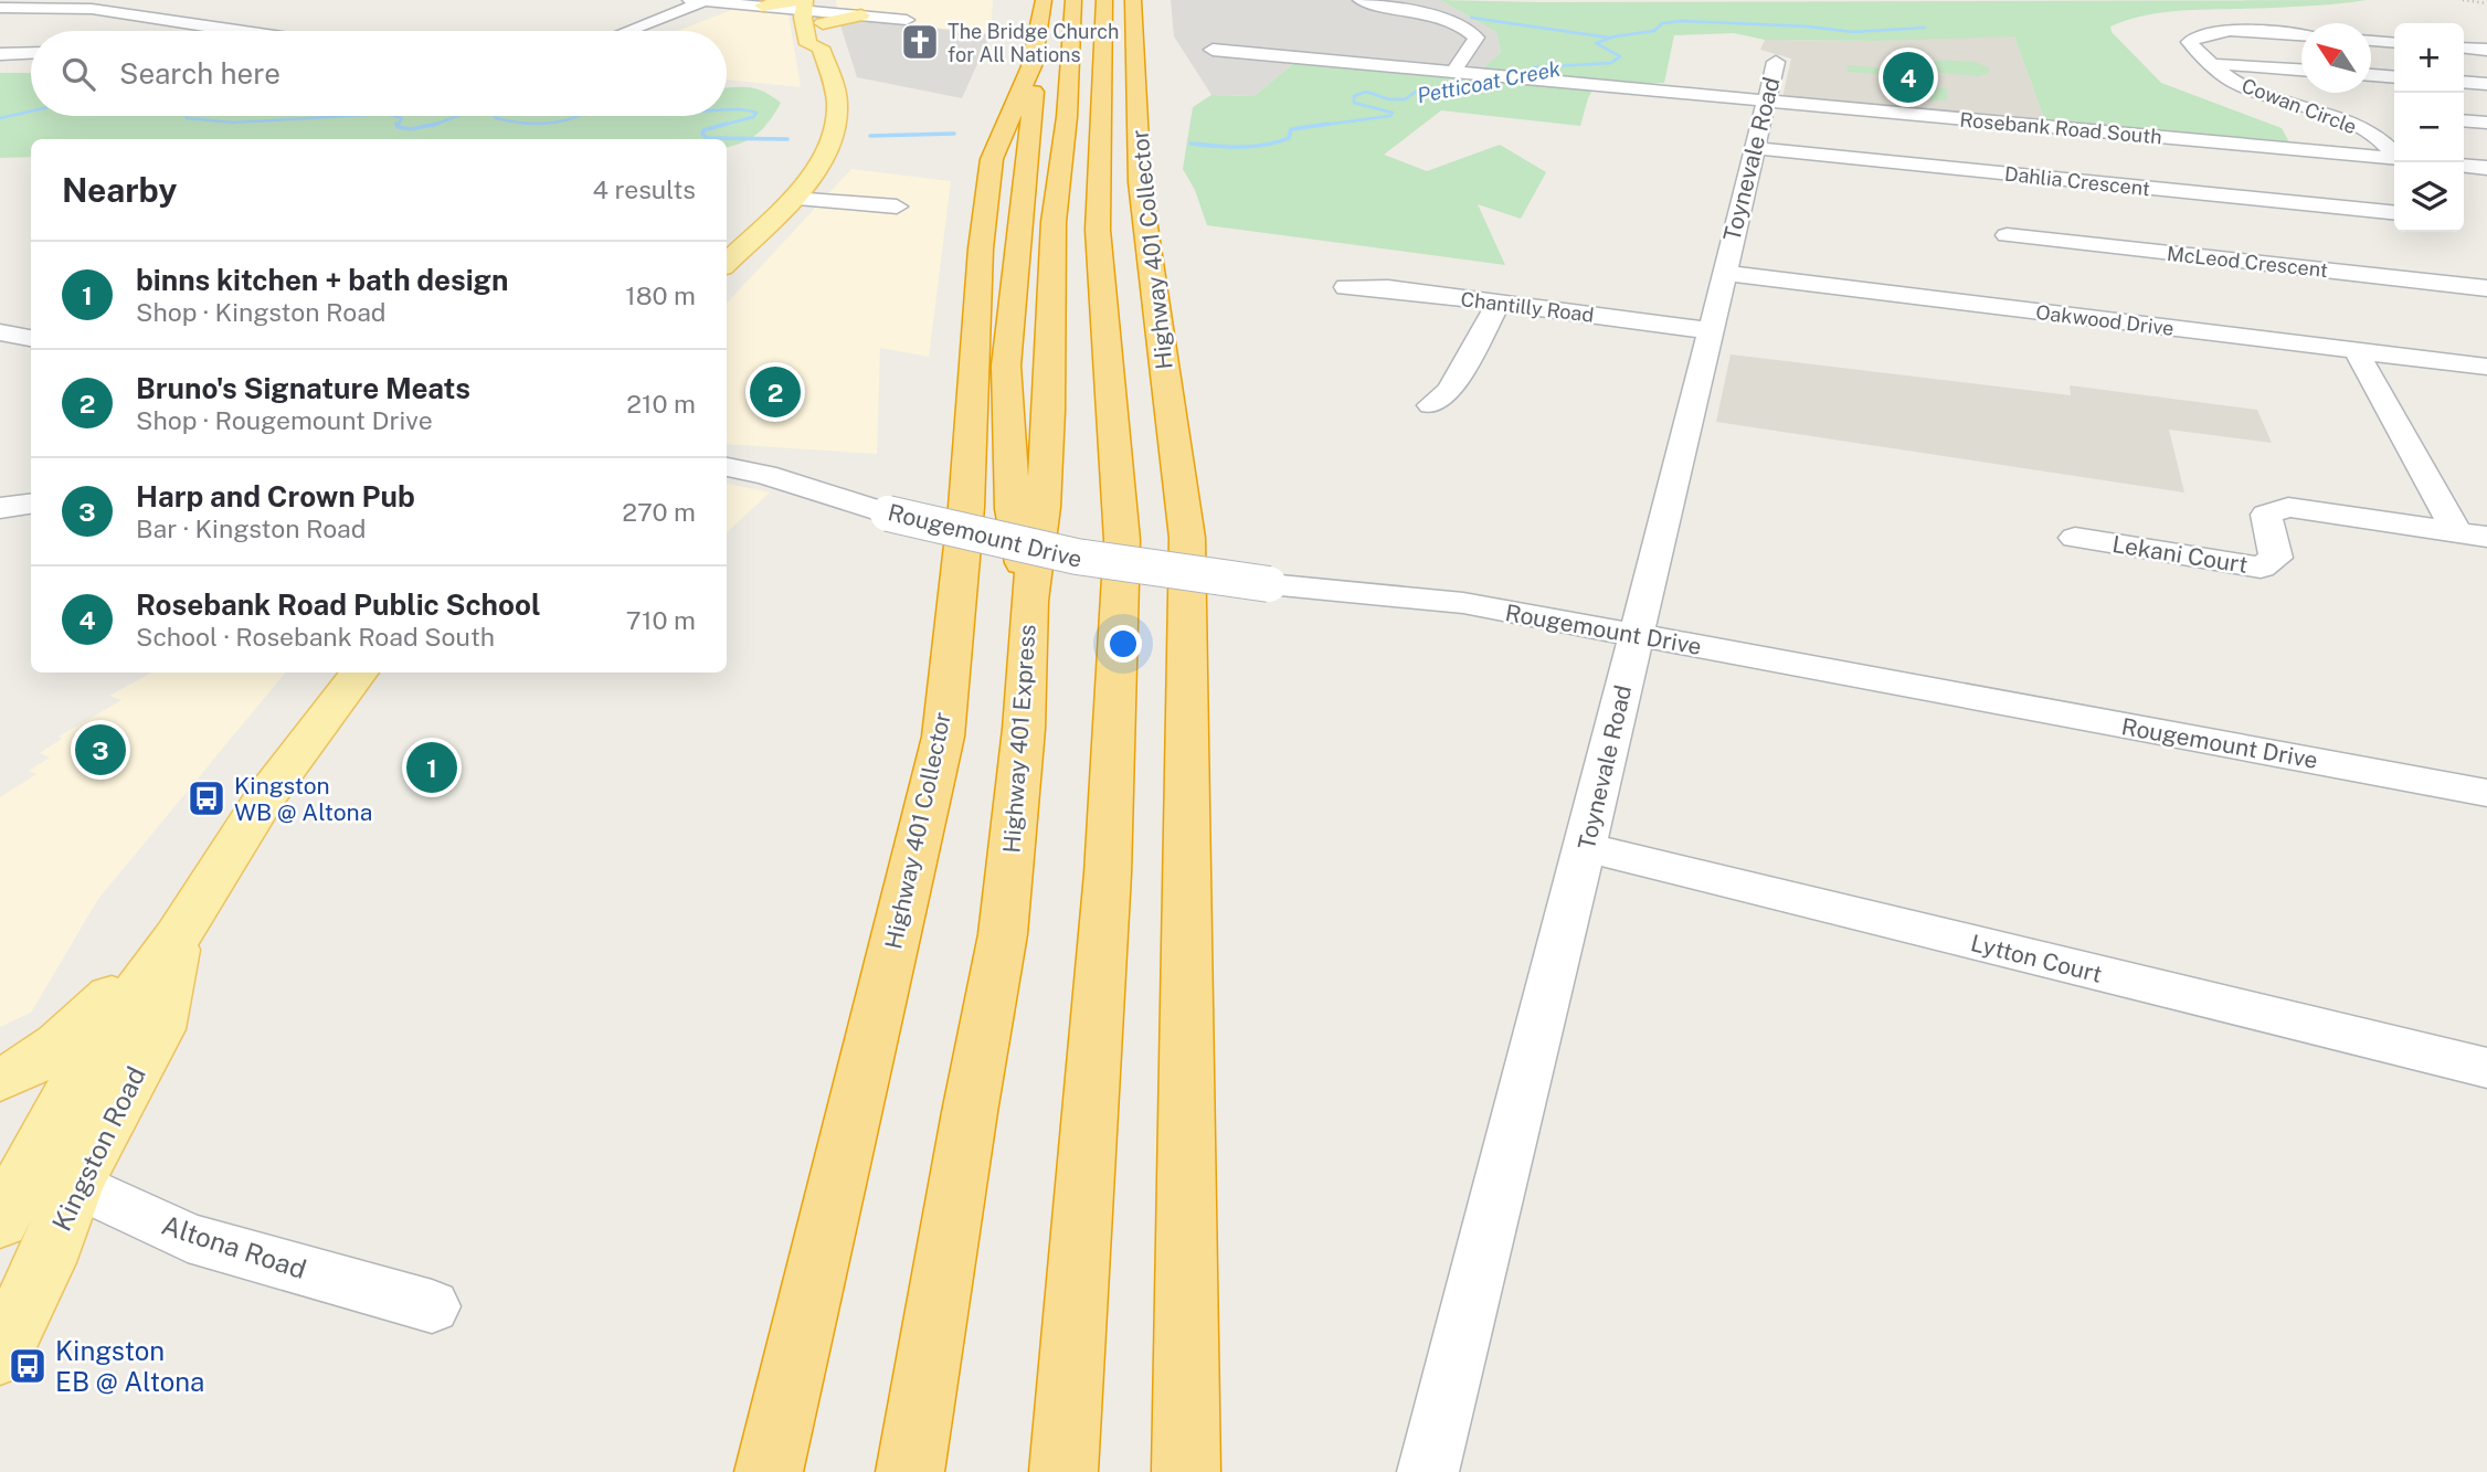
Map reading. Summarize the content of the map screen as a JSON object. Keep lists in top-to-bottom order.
{
  "streets": {
    "highway": ["Highway 401 Collector", "Highway 401 Express"],
    "main road": ["Kingston Road"],
    "street": [
      "Cowan Circle",
      "Rosebank Road South",
      "Toynevale Road",
      "Dahlia Crescent",
      "McLeod Crescent",
      "Chantilly Road",
      "Oakwood Drive",
      "Rougemount Drive",
      "Lekani Court",
      "Lytton Court",
      "Altona Road"
    ]
  },
  "crossings": [
    ["Rosebank Road South", "Toynevale Road"],
    ["Toynevale Road", "Dahlia Crescent"],
    ["Toynevale Road", "Chantilly Road"],
    ["Toynevale Road", "Oakwood Drive"],
    ["Toynevale Road", "Rougemount Drive"],
    ["Toynevale Road", "Lytton Court"],
    ["Kingston Road", "Altona Road"]
  ],
  "water": ["Petticoat Creek"],
  "places": {
    "church": ["The Bridge Church for All Nations"],
    "bus stop": ["Kingston WB @ Altona", "Kingston EB @ Altona"]
  },
  "north": "top left",
  "page": {
    "map_buttons": ["+", "−"],
    "search": "Search here",
    "pins": [
      "4",
      "2",
      "3",
      "1"
    ],
    "heading": ["Nearby", "4 results"],
    "list": [
      {
        "mark": "1",
        "name": "binns kitchen + bath design",
        "note": "Shop · Kingston Road",
        "value": "180 m"
      },
      {
        "mark": "2",
        "name": "Bruno's Signature Meats",
        "note": "Shop · Rougemount Drive",
        "value": "210 m"
      },
      {
        "mark": "3",
        "name": "Harp and Crown Pub",
        "note": "Bar · Kingston Road",
        "value": "270 m"
      },
      {
        "mark": "4",
        "name": "Rosebank Road Public School",
        "note": "School · Rosebank Road South",
        "value": "710 m"
      }
    ]
  }
}
